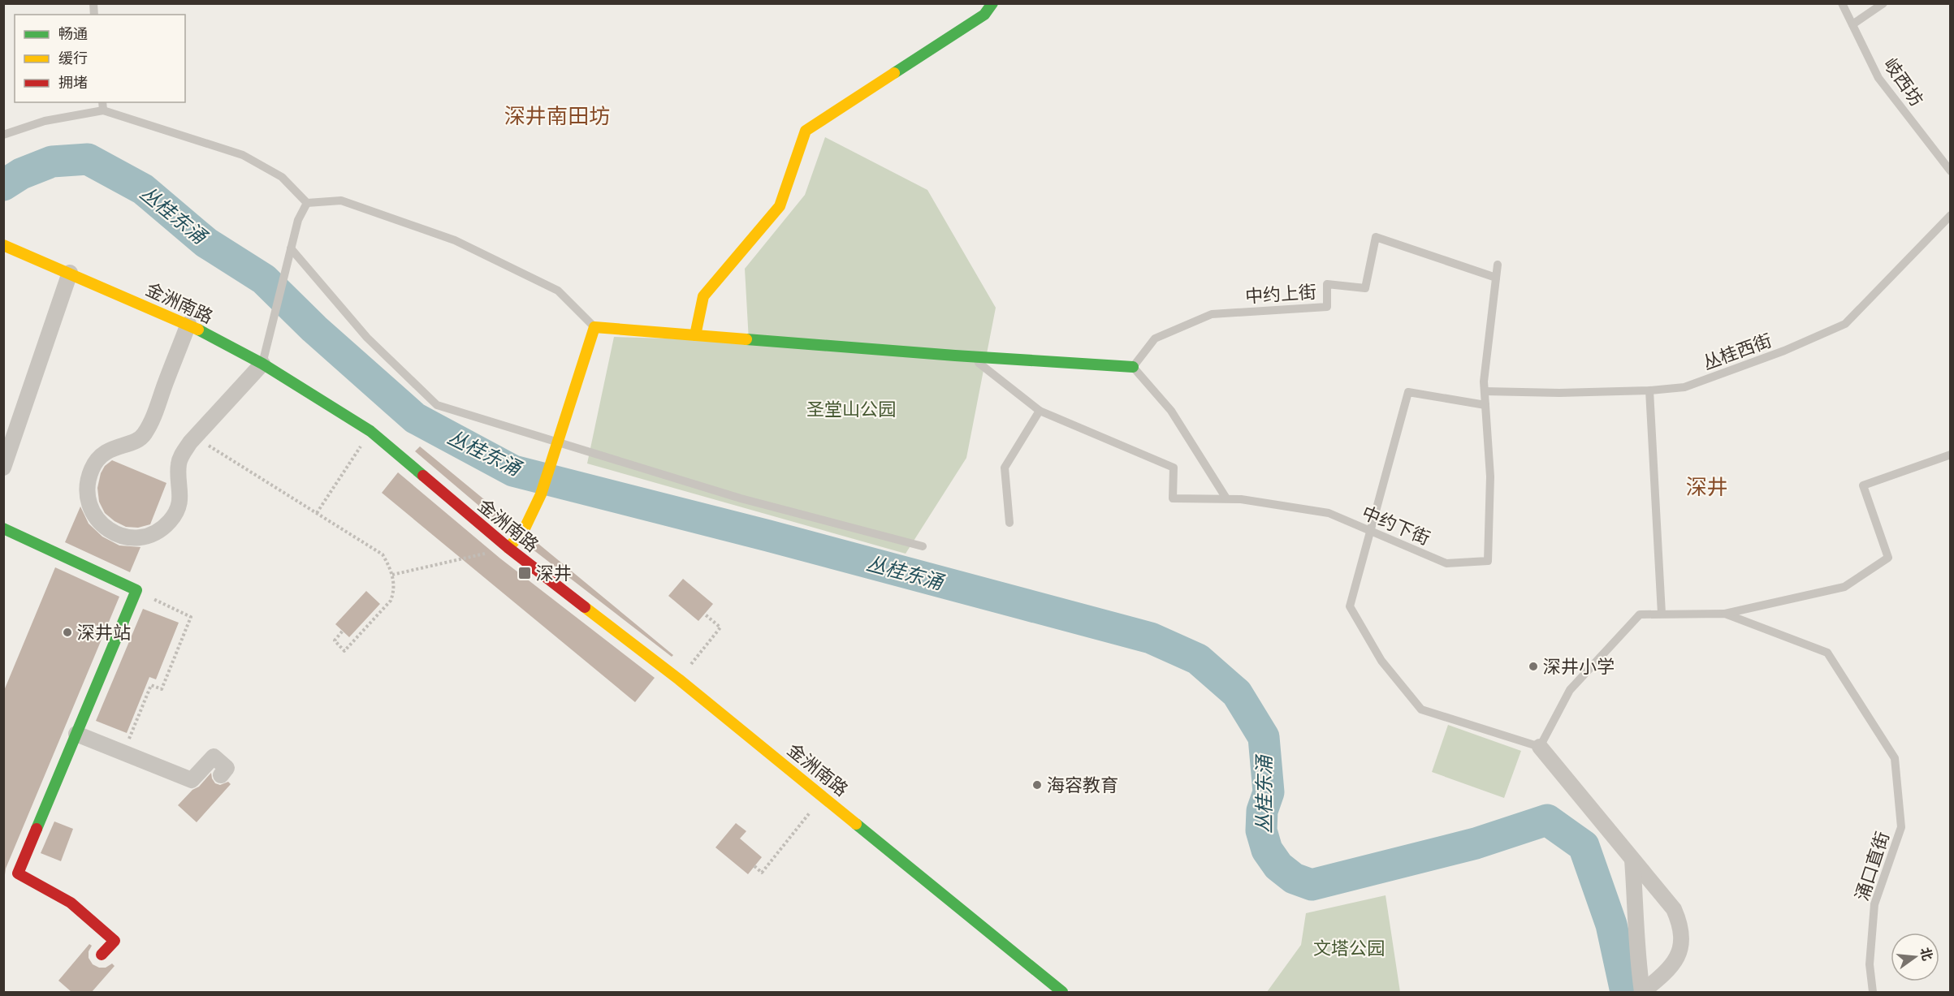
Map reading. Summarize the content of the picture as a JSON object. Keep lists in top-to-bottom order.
{
  "streets": {
    "street": ["金洲南路"],
    "lane": [
      "岐西坊",
      "中约上街",
      "丛桂西街",
      "中约下街",
      "涌口直街"
    ]
  },
  "crossings": [
    ["中约上街", "中约下街"],
    ["丛桂西街", "中约下街"]
  ],
  "districts": ["深井南田坊", "深井"],
  "water": ["丛桂东涌"],
  "parks": ["圣堂山公园", "文塔公园"],
  "places": {
    "transit": ["深井"],
    "other": ["深井站", "深井小学", "海容教育"]
  },
  "legend": ["畅通", "缓行", "拥堵"],
  "north": "right"
}
